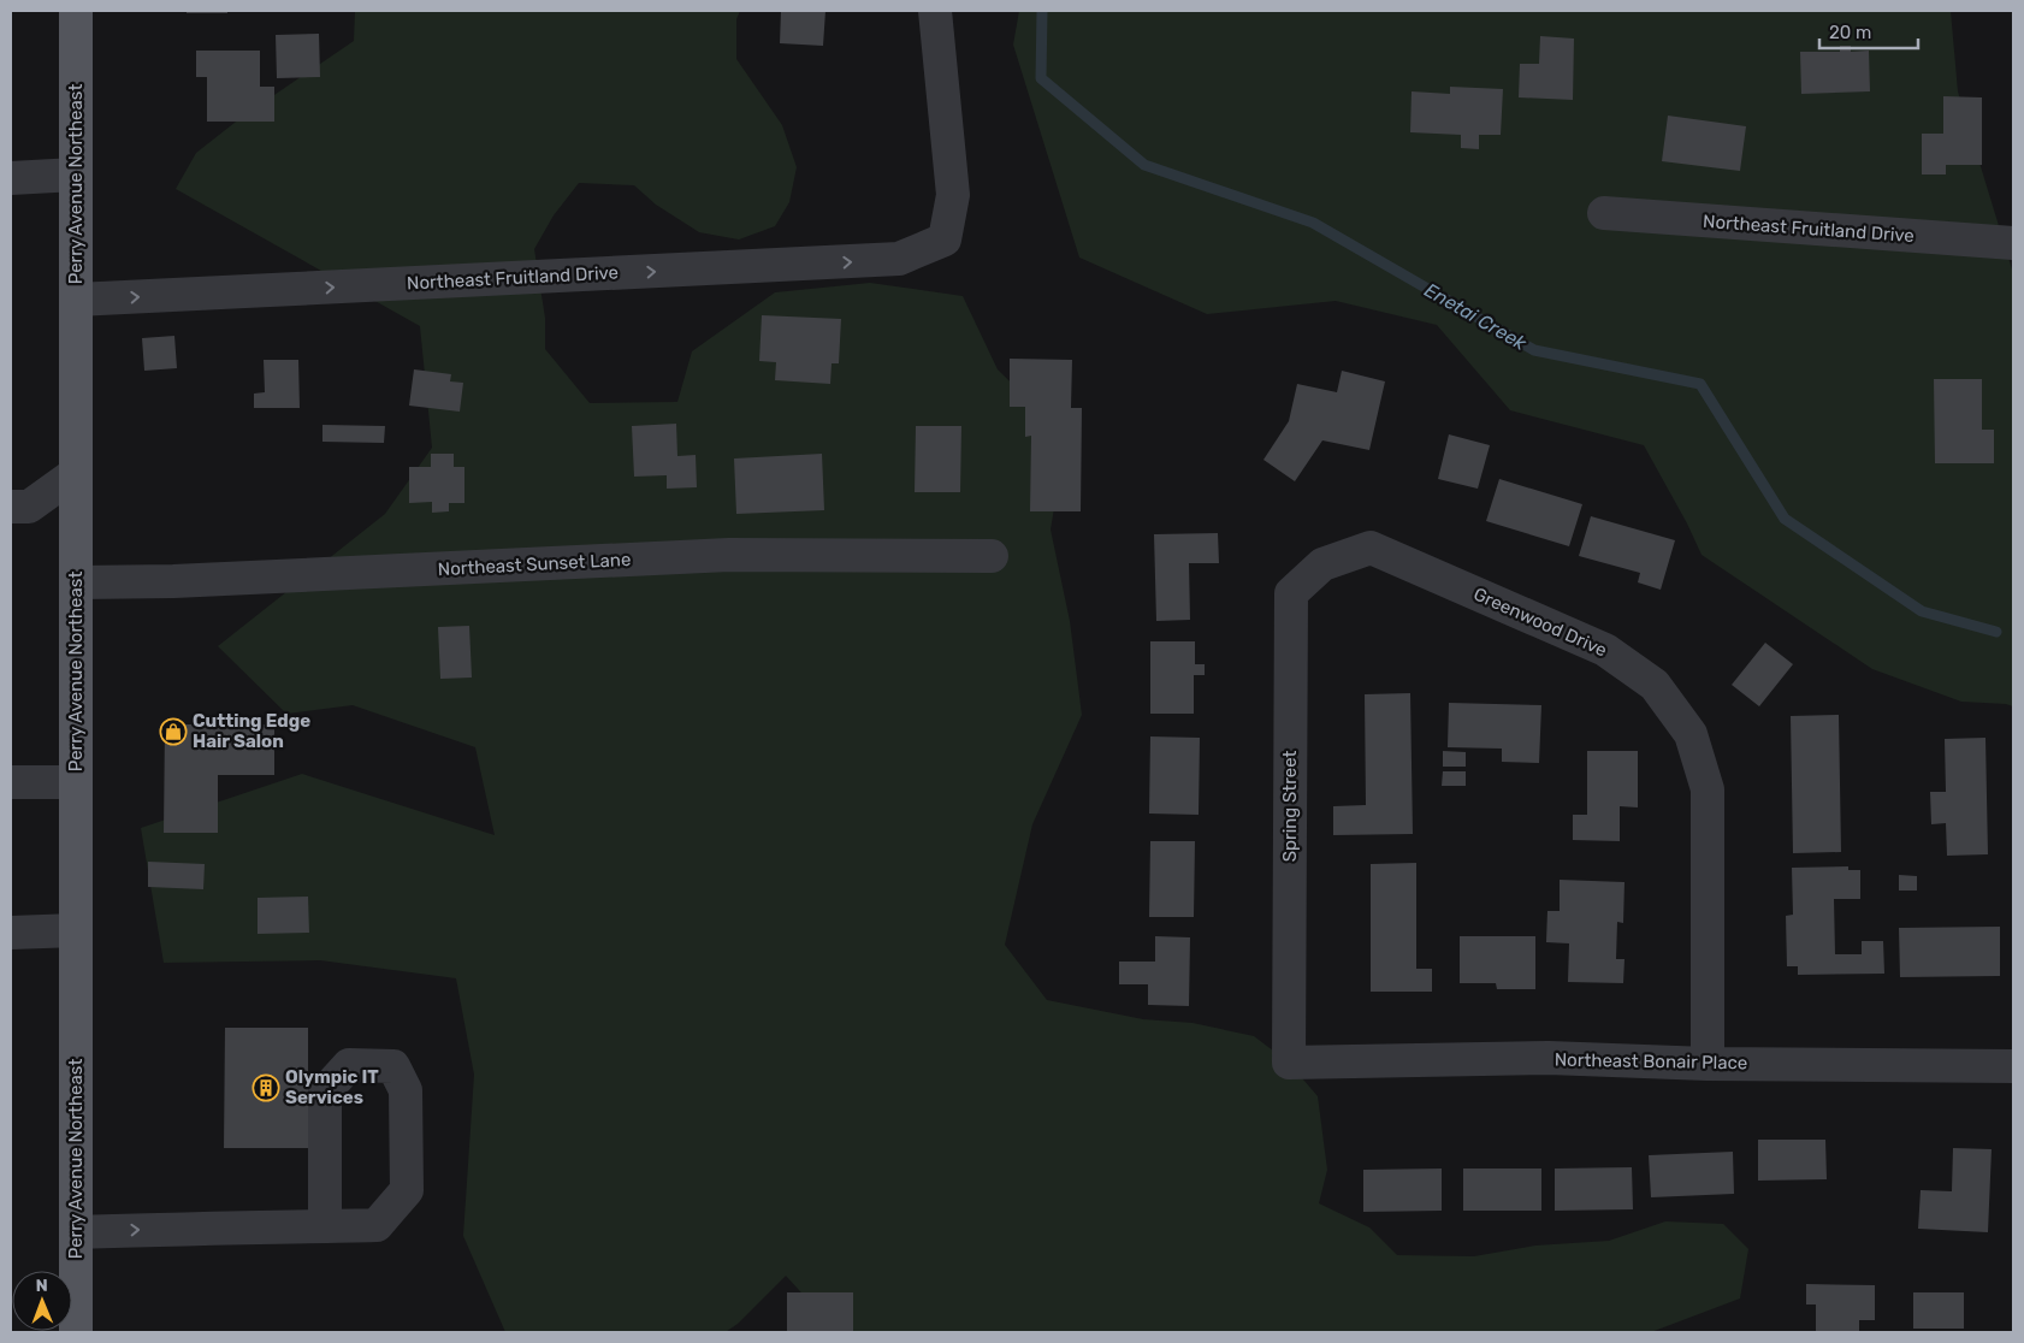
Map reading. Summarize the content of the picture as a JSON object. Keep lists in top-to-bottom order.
{
  "streets": {
    "main road": ["Perry Avenue Northeast"],
    "street": [
      "Northeast Fruitland Drive",
      "Northeast Sunset Lane",
      "Greenwood Drive",
      "Spring Street",
      "Northeast Bonair Place"
    ]
  },
  "crossings": [
    ["Perry Avenue Northeast", "Northeast Fruitland Drive"],
    ["Perry Avenue Northeast", "Northeast Sunset Lane"],
    ["Greenwood Drive", "Spring Street"],
    ["Greenwood Drive", "Northeast Bonair Place"],
    ["Spring Street", "Northeast Bonair Place"]
  ],
  "one_way": ["Northeast Fruitland Drive"],
  "water": ["Enetai Creek"],
  "places": {
    "shop": ["Cutting Edge Hair Salon"],
    "building": ["Olympic IT Services"]
  },
  "scale_bar": "20 m",
  "north": "top"
}
